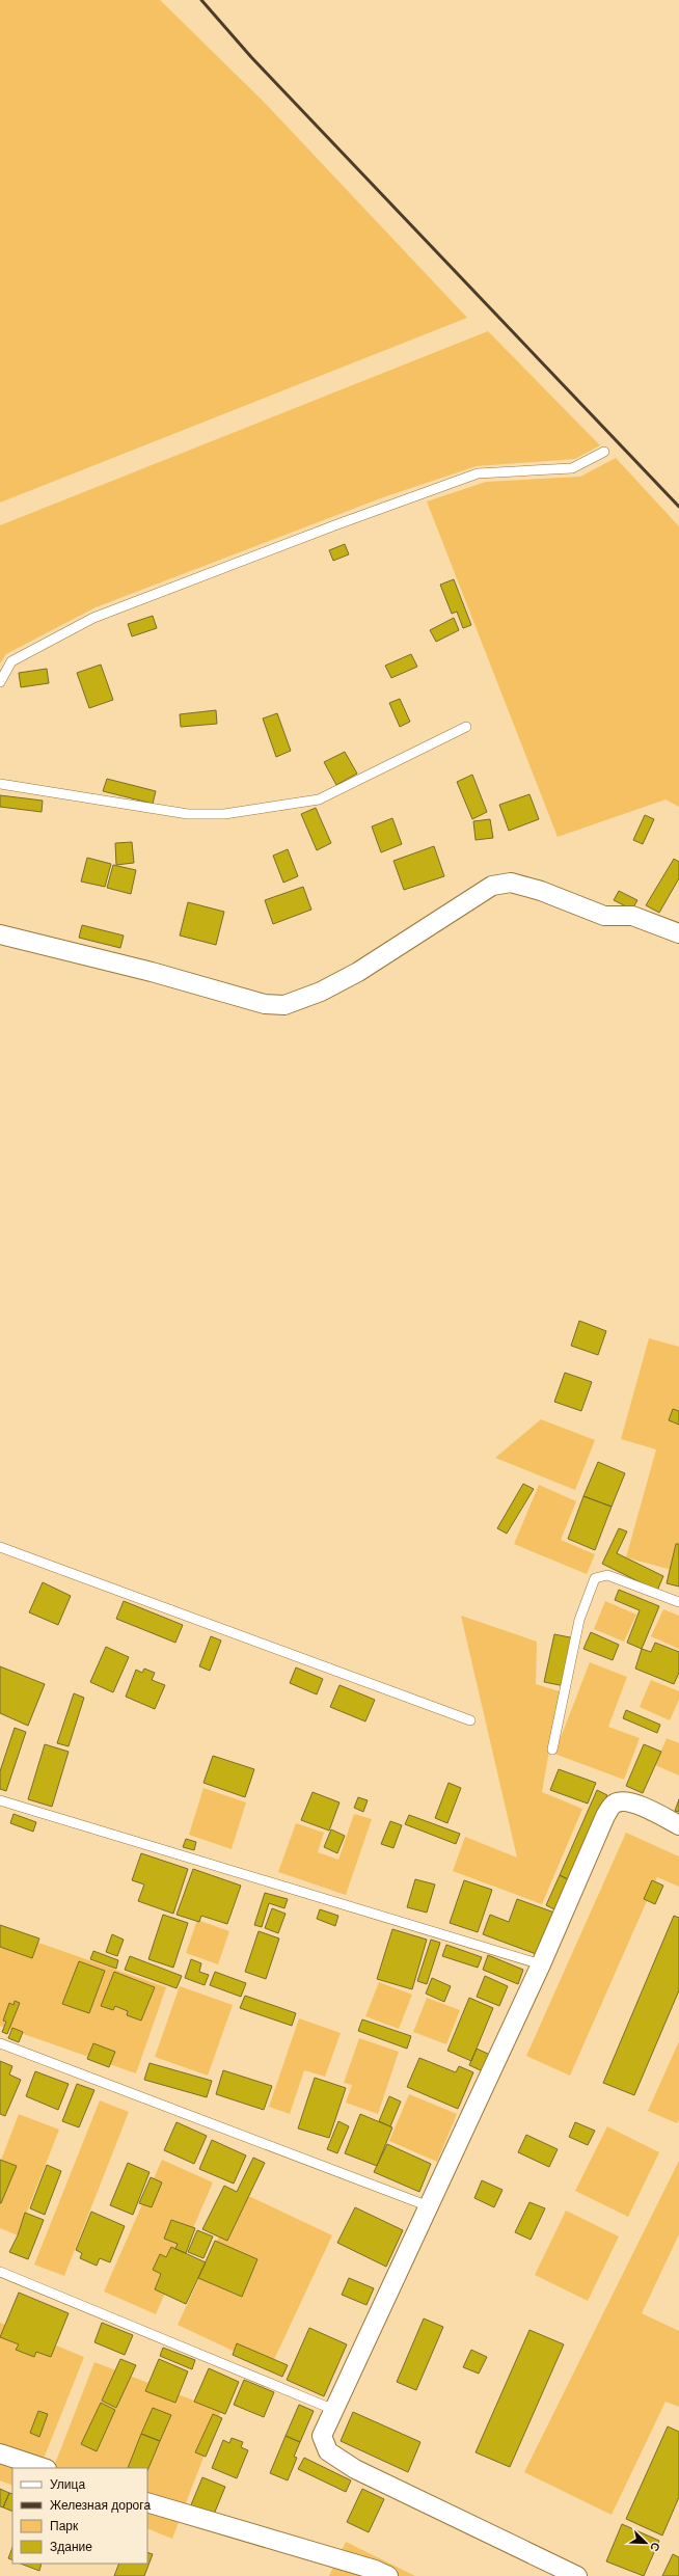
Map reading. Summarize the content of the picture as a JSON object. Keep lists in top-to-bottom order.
{
  "legend": [
    "Улица",
    "Железная дорога",
    "Парк",
    "Здание"
  ],
  "north": "bottom right"
}
